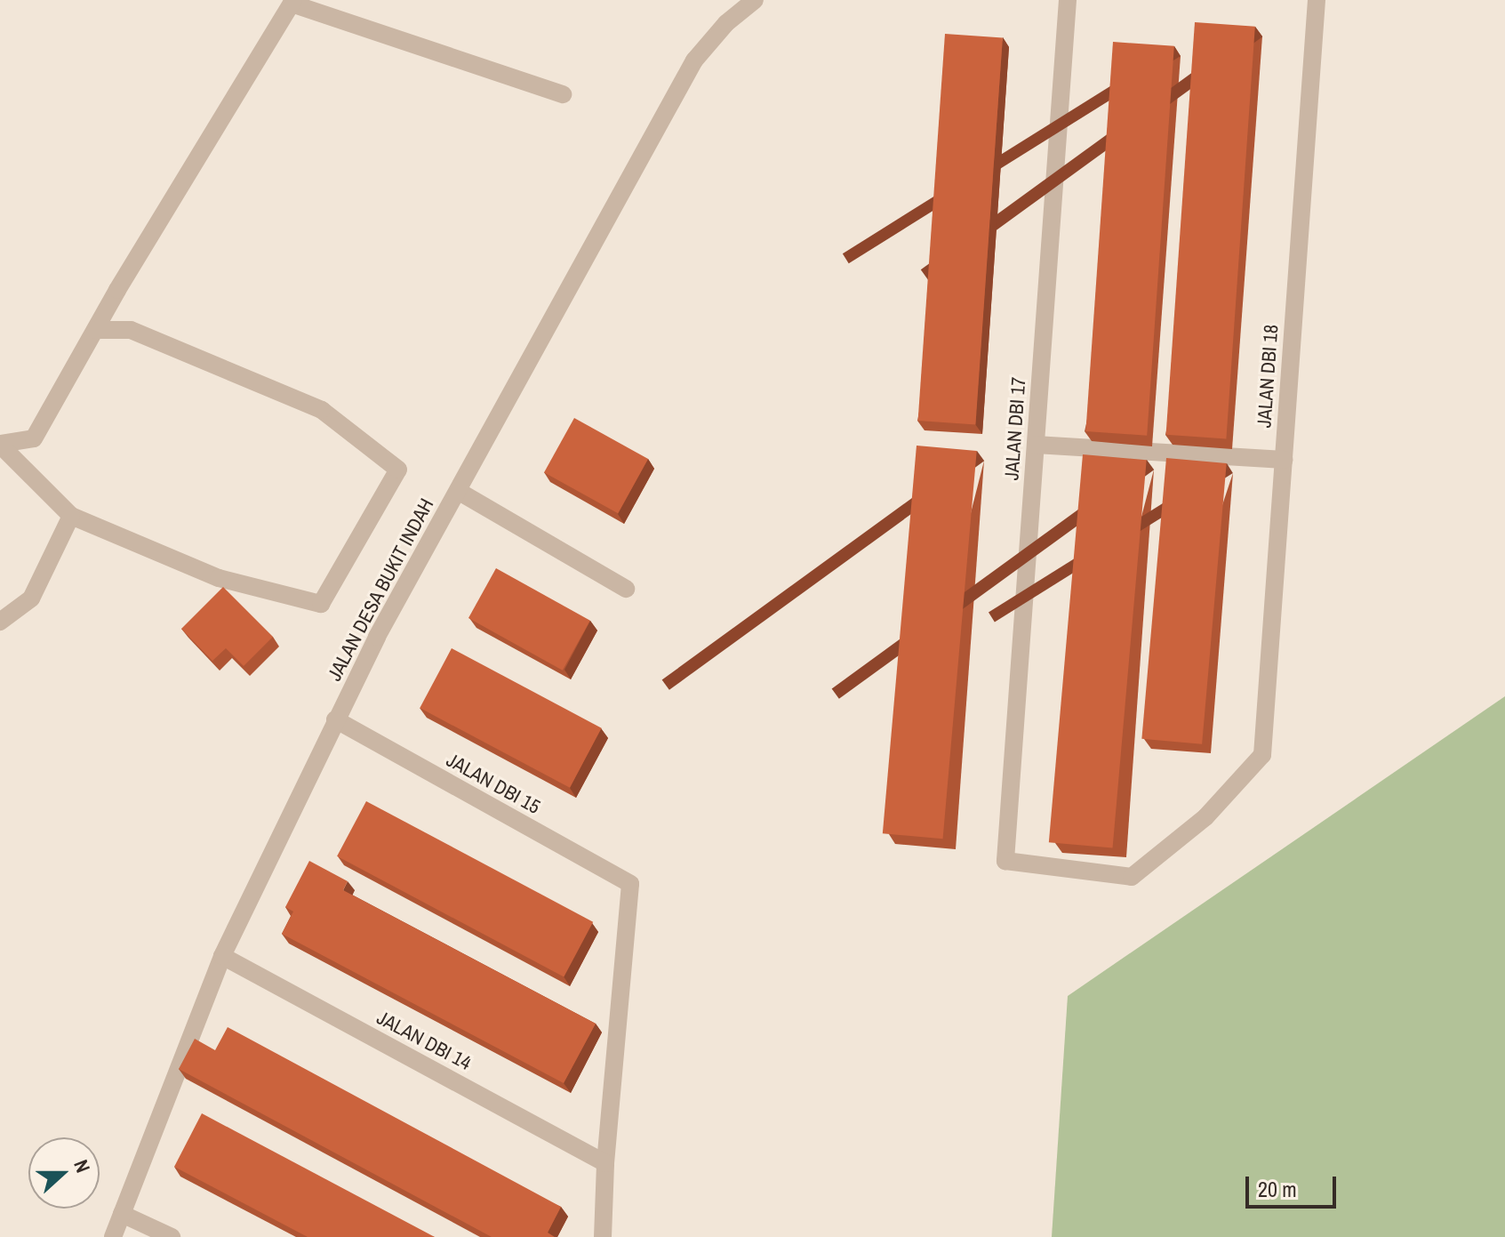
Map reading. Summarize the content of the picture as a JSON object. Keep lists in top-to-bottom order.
{
  "streets": {
    "street": [
      "JALAN DBI 18",
      "JALAN DBI 17",
      "JALAN DESA BUKIT INDAH",
      "JALAN DBI 15",
      "JALAN DBI 14"
    ]
  },
  "crossings": [
    ["JALAN DBI 18", "JALAN DBI 17"],
    ["JALAN DESA BUKIT INDAH", "JALAN DBI 15"],
    ["JALAN DESA BUKIT INDAH", "JALAN DBI 14"],
    ["JALAN DBI 15", "JALAN DBI 14"]
  ],
  "scale_bar": "20 m",
  "north": "right"
}
